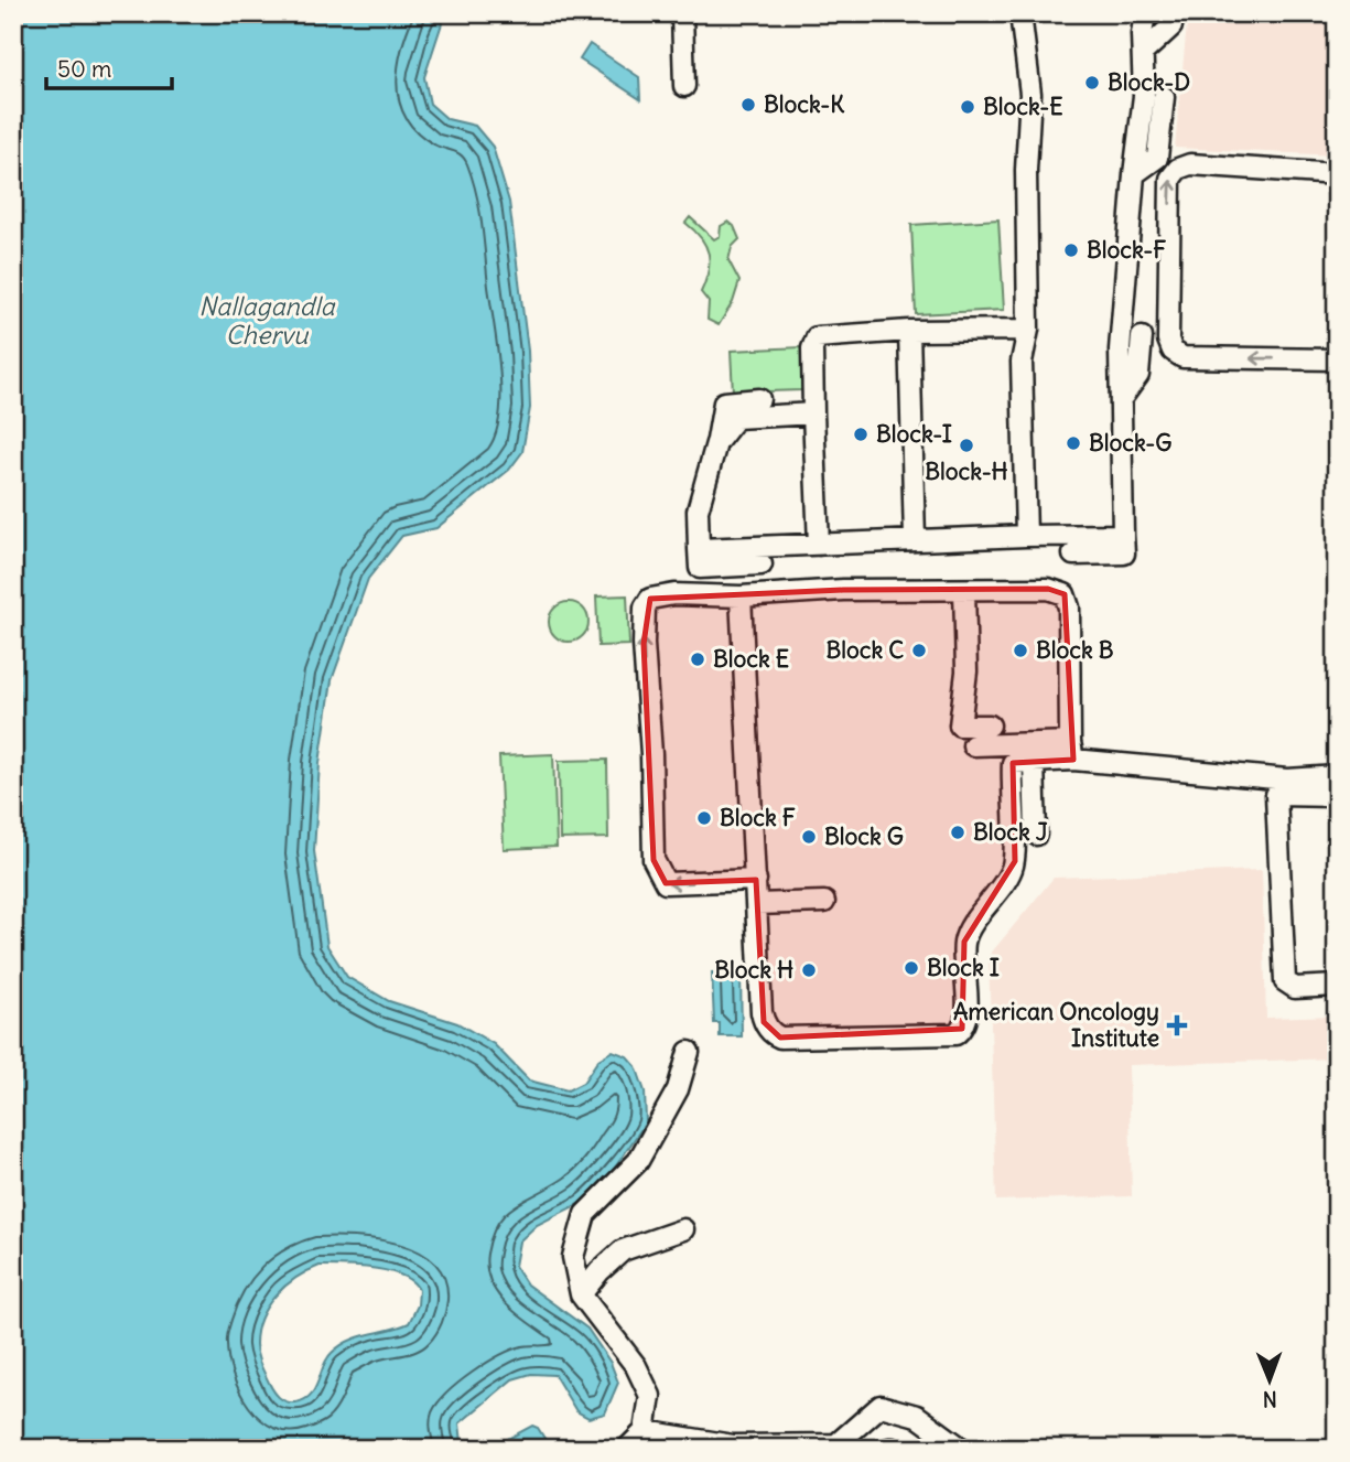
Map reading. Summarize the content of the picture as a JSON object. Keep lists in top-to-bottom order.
{
  "water": ["Nallagandla Chervu"],
  "places": {
    "other": [
      "Block-D",
      "Block-K",
      "Block-E",
      "Block-F",
      "Block-I",
      "Block-G",
      "Block-H",
      "Block C",
      "Block B",
      "Block E",
      "Block F",
      "Block J",
      "Block G",
      "Block I",
      "Block H"
    ],
    "health": ["American Oncology Institute"]
  },
  "scale_bar": "50 m",
  "north": "bottom"
}
